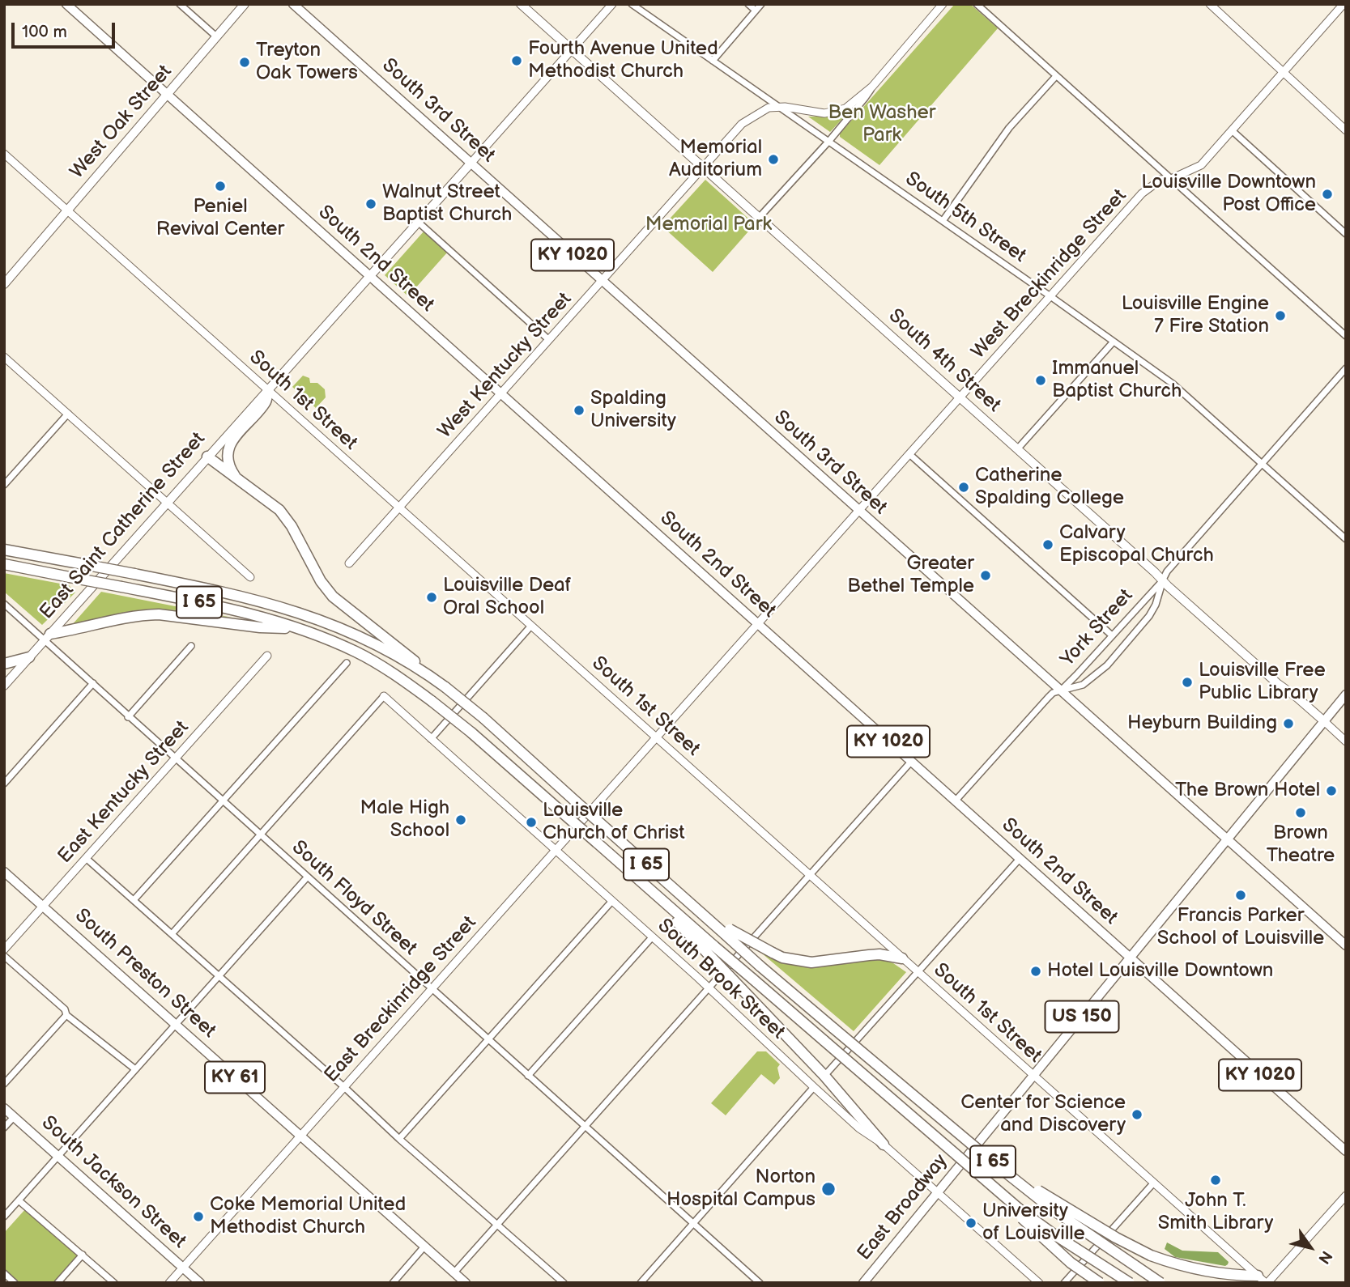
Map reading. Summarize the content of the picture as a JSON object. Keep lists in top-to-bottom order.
{
  "streets": {
    "highway": ["I 65"],
    "main road": [
      "South 3rd Street",
      "West Oak Street",
      "KY 1020",
      "South 2nd Street",
      "South 4th Street",
      "East Saint Catherine Street",
      "South Preston Street",
      "US 150",
      "KY 61",
      "South Jackson Street",
      "East Broadway"
    ],
    "street": [
      "South 5th Street",
      "West Breckinridge Street",
      "West Kentucky Street",
      "South 1st Street",
      "York Street",
      "East Kentucky Street",
      "South Floyd Street",
      "South Brook Street",
      "East Breckinridge Street"
    ]
  },
  "crossings": [
    ["South 3rd Street", "West Breckinridge Street"],
    ["South 3rd Street", "West Kentucky Street"],
    ["South 3rd Street", "East Saint Catherine Street"],
    ["South 3rd Street", "York Street"],
    ["South 3rd Street", "US 150"],
    ["West Oak Street", "South 2nd Street"],
    ["West Oak Street", "South 1st Street"],
    ["South 5th Street", "West Breckinridge Street"],
    ["South 5th Street", "West Kentucky Street"],
    ["South 5th Street", "York Street"],
    ["South 2nd Street", "West Breckinridge Street"],
    ["South 2nd Street", "West Kentucky Street"],
    ["South 2nd Street", "East Saint Catherine Street"],
    ["South 2nd Street", "York Street"],
    ["South 2nd Street", "US 150"],
    ["West Breckinridge Street", "South 4th Street"],
    ["West Breckinridge Street", "South 1st Street"],
    ["West Breckinridge Street", "East Breckinridge Street"],
    ["South 4th Street", "West Kentucky Street"],
    ["South 4th Street", "York Street"],
    ["South 4th Street", "US 150"],
    ["West Kentucky Street", "South 1st Street"],
    ["South 1st Street", "East Saint Catherine Street"],
    ["South 1st Street", "East Breckinridge Street"],
    ["South 1st Street", "US 150"],
    ["South 1st Street", "East Broadway"],
    ["East Saint Catherine Street", "South Floyd Street"],
    ["East Kentucky Street", "South Floyd Street"],
    ["East Kentucky Street", "South Preston Street"],
    ["South Floyd Street", "East Breckinridge Street"],
    ["South Preston Street", "East Breckinridge Street"],
    ["South Brook Street", "East Breckinridge Street"],
    ["South Brook Street", "East Broadway"],
    ["East Breckinridge Street", "South Jackson Street"],
    ["US 150", "East Broadway"]
  ],
  "parks": ["Ben Washer Park", "Memorial Park"],
  "places": [
    "Fourth Avenue United Methodist Church",
    "Treyton Oak Towers",
    "Memorial Auditorium",
    "Peniel Revival Center",
    "Louisville Downtown Post Office",
    "Walnut Street Baptist Church",
    "Louisville Engine 7 Fire Station",
    "Immanuel Baptist Church",
    "Spalding University",
    "Catherine Spalding College",
    "Calvary Episcopal Church",
    "Greater Bethel Temple",
    "Louisville Deaf Oral School",
    "Louisville Free Public Library",
    "Heyburn Building",
    "The Brown Hotel",
    "Brown Theatre",
    "Male High School",
    "Louisville Church of Christ",
    "Francis Parker School of Louisville",
    "Hotel Louisville Downtown",
    "Center for Science and Discovery",
    "John T. Smith Library",
    "Norton Hospital Campus",
    "Coke Memorial United Methodist Church",
    "University of Louisville"
  ],
  "scale_bar": "100 m",
  "north": "bottom right"
}
